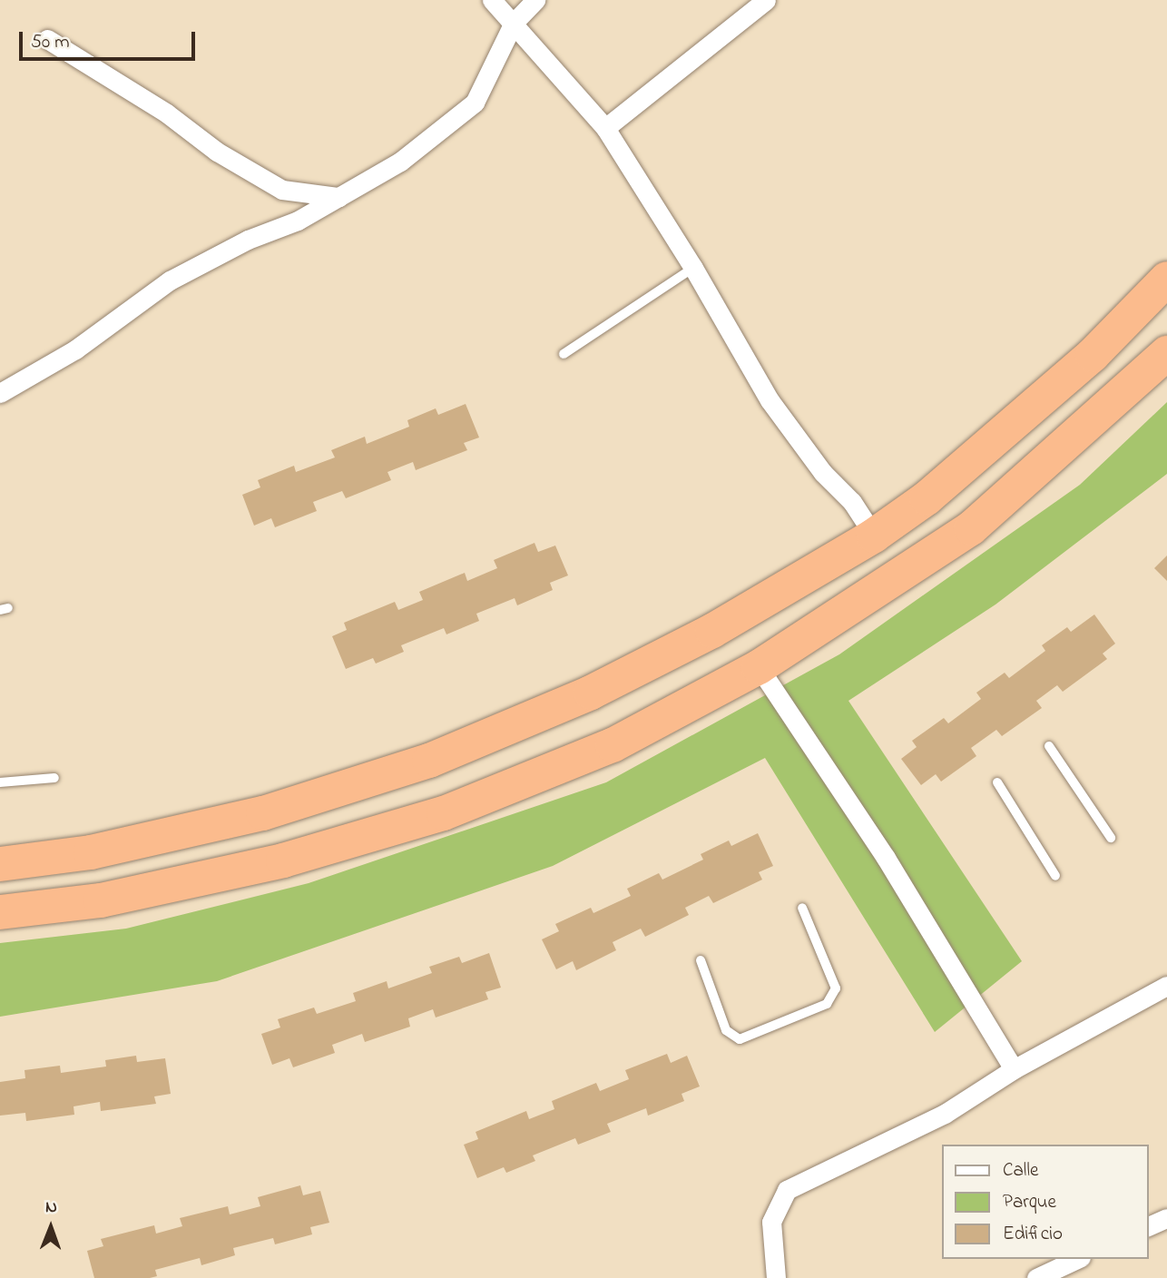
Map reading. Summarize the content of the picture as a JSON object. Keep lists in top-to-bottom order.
{
  "legend": ["Calle", "Parque", "Edificio"],
  "scale_bar": "50 m",
  "north": "top"
}
